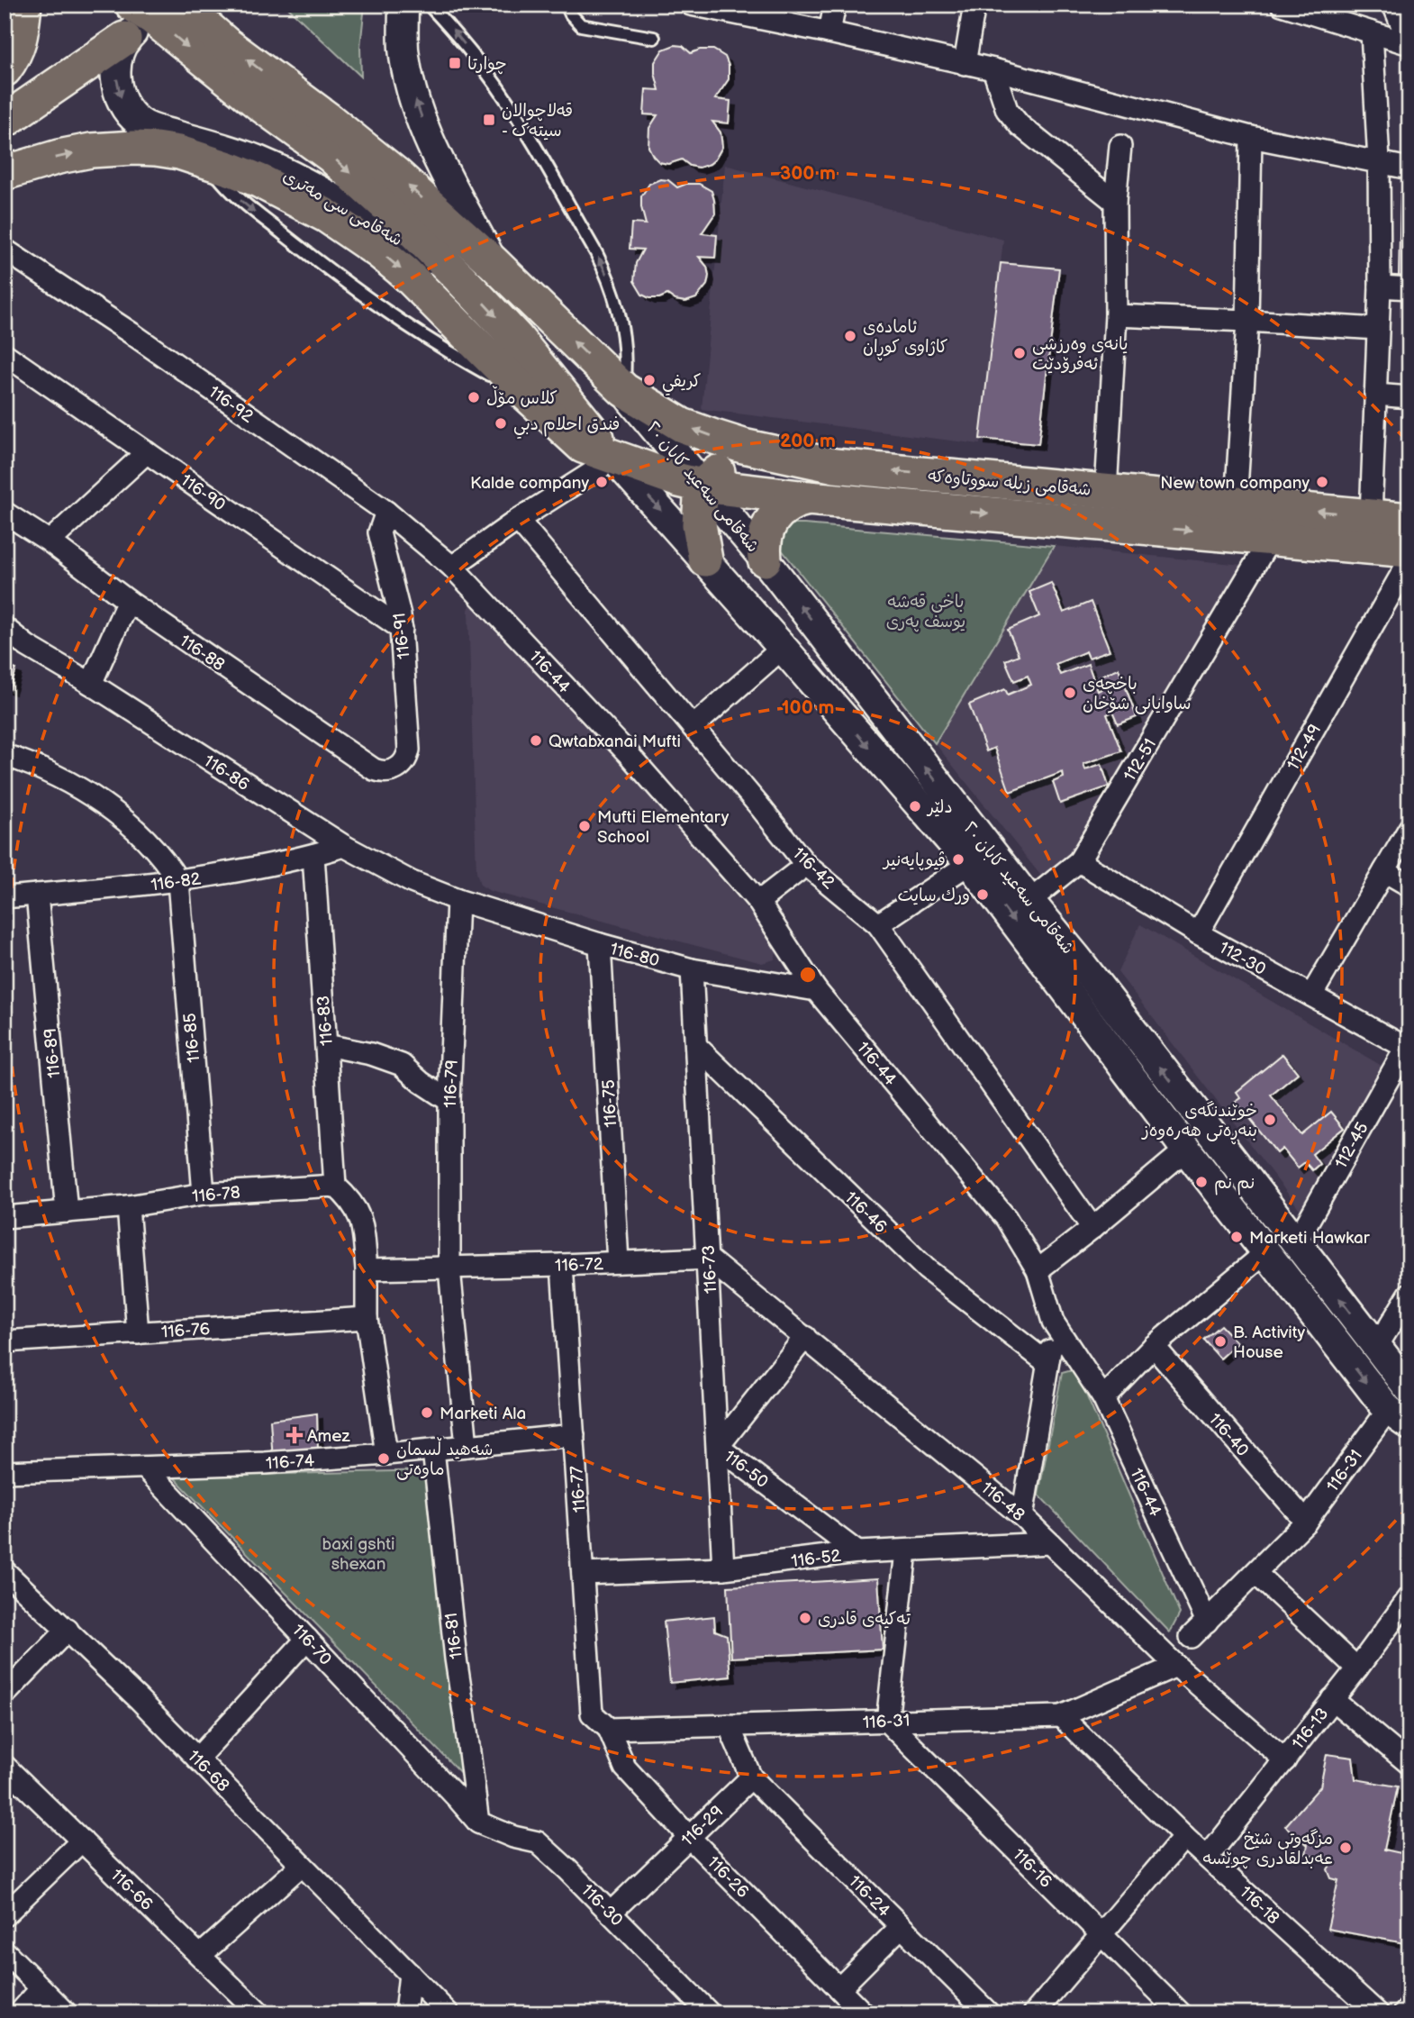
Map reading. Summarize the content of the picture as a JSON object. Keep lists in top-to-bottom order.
{
  "streets": {
    "main road": ["شەقامی سی مەتری", "شەقامی زیلە سووتاوەکە", "شەقامی سەعید کابان ٢٠"],
    "street": [
      "116-92",
      "116-90",
      "116-91",
      "116-88",
      "116-44",
      "112-49",
      "112-51",
      "116-86",
      "116-42",
      "116-82",
      "116-80",
      "112-30",
      "116-83",
      "116-85",
      "116-89",
      "116-79",
      "116-75",
      "112-45",
      "116-78",
      "116-46",
      "116-72",
      "116-73",
      "116-76",
      "116-40",
      "116-74",
      "116-50",
      "116-31",
      "116-77",
      "116-48",
      "116-52",
      "116-81",
      "116-70",
      "116-13",
      "116-68",
      "116-29",
      "116-16",
      "116-26",
      "116-66",
      "116-24",
      "116-30",
      "116-18"
    ]
  },
  "crossings": [
    ["116-92", "116-91"],
    ["116-92", "116-44"],
    ["شەقامی زیلە سووتاوەکە", "شەقامی سەعید کابان ٢٠"],
    ["شەقامی زیلە سووتاوەکە", "112-51"],
    ["شەقامی سەعید کابان ٢٠", "112-51"],
    ["شەقامی سەعید کابان ٢٠", "112-45"],
    ["شەقامی سەعید کابان ٢٠", "116-31"],
    ["116-90", "116-91"],
    ["116-91", "116-88"],
    ["116-44", "116-80"],
    ["116-44", "116-31"],
    ["112-49", "112-30"],
    ["112-51", "112-30"],
    ["116-86", "116-82"],
    ["116-86", "116-80"],
    ["116-86", "116-79"],
    ["116-82", "116-83"],
    ["116-82", "116-85"],
    ["116-82", "116-89"],
    ["116-80", "116-79"],
    ["116-80", "116-75"],
    ["116-80", "116-73"],
    ["112-30", "112-45"],
    ["116-83", "116-78"],
    ["116-85", "116-78"],
    ["116-89", "116-78"],
    ["116-79", "116-72"],
    ["116-79", "116-74"],
    ["116-75", "116-72"],
    ["116-46", "116-73"],
    ["116-72", "116-73"],
    ["116-72", "116-77"],
    ["116-72", "116-48"],
    ["116-73", "116-50"],
    ["116-73", "116-48"],
    ["116-73", "116-52"],
    ["116-40", "116-31"],
    ["116-74", "116-77"],
    ["116-74", "116-81"],
    ["116-74", "116-70"],
    ["116-50", "116-48"],
    ["116-50", "116-52"],
    ["116-31", "116-77"],
    ["116-31", "116-48"],
    ["116-31", "116-16"],
    ["116-31", "116-26"],
    ["116-31", "116-18"],
    ["116-77", "116-52"],
    ["116-77", "116-26"],
    ["116-48", "116-52"],
    ["116-48", "116-13"],
    ["116-81", "116-70"],
    ["116-81", "116-30"],
    ["116-70", "116-30"],
    ["116-13", "116-18"],
    ["116-29", "116-26"],
    ["116-29", "116-24"],
    ["116-29", "116-30"]
  ],
  "parks": ["باخی قەشە یوسف پەری", "baxi gshti shexan"],
  "places": {
    "transit": ["چوارتا", "قەلاچوالان - سیتەک"],
    "other": [
      "ئامادەی کاژاوی کوڕان",
      "یانەی وەرزشی ئەفرۆدێت",
      "كريفي",
      "کلاس مۆڵ",
      "فندق احلام دبي",
      "Kalde company",
      "New town company",
      "باخچەی ساوایانی شۆخان",
      "Qwtabxanai Mufti",
      "دلێر",
      "Mufti Elementary School",
      "ڤیوپایەنیر",
      "ورك سايت",
      "خوێندنگەی بنەڕەتی هەرەوەز",
      "نم نم",
      "Marketi Hawkar",
      "B. Activity House",
      "Marketi Ala",
      "شەھید ڵسمان ماوەتی",
      "تەکیەی قادری",
      "مزگەوتی شێخ عەبدلقادری چوێسە"
    ],
    "health": ["Amez"]
  },
  "rings": ["300 m", "200 m", "100 m"]
}
